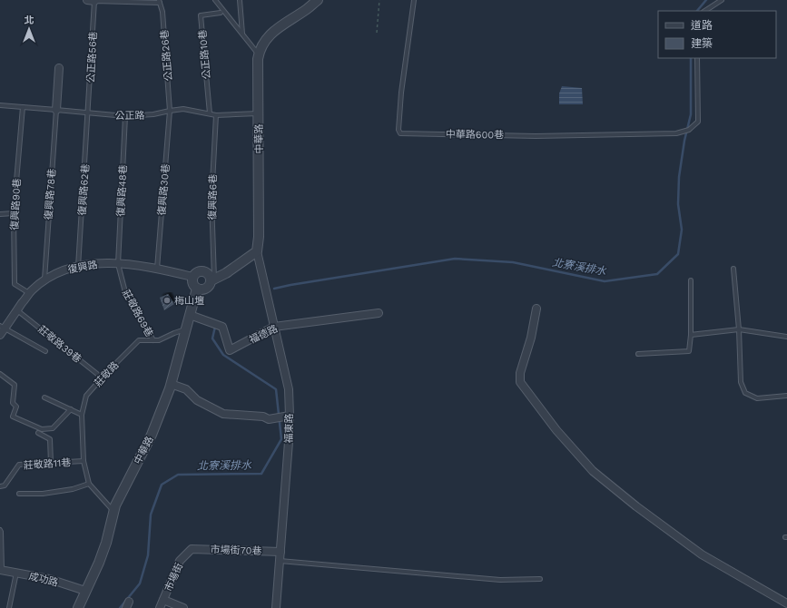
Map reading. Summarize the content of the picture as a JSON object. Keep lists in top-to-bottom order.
{
  "streets": {
    "street": [
      "中華路",
      "復興路",
      "福德路",
      "福東路",
      "市場街70巷",
      "市場街",
      "成功路"
    ],
    "lane": [
      "公正路10巷",
      "公正路26巷",
      "公正路56巷",
      "公正路",
      "中華路600巷",
      "復興路62巷",
      "復興路30巷",
      "復興路48巷",
      "復興路78巷",
      "復興路6巷",
      "復興路90巷",
      "莊敬路69巷",
      "莊敬路39巷",
      "莊敬路",
      "莊敬路11巷"
    ]
  },
  "crossings": [
    ["公正路10巷", "公正路"],
    ["公正路26巷", "公正路"],
    ["公正路26巷", "復興路30巷"],
    ["公正路56巷", "公正路"],
    ["公正路56巷", "復興路62巷"],
    ["公正路", "中華路"],
    ["公正路", "復興路62巷"],
    ["公正路", "復興路30巷"],
    ["公正路", "復興路48巷"],
    ["公正路", "復興路78巷"],
    ["公正路", "復興路6巷"],
    ["公正路", "復興路90巷"],
    ["中華路", "復興路6巷"],
    ["中華路", "復興路"],
    ["中華路", "福德路"],
    ["中華路", "莊敬路"],
    ["中華路", "福東路"],
    ["中華路", "成功路"],
    ["復興路62巷", "復興路"],
    ["復興路30巷", "復興路"],
    ["復興路48巷", "復興路"],
    ["復興路48巷", "莊敬路69巷"],
    ["復興路78巷", "復興路"],
    ["復興路6巷", "復興路"],
    ["復興路90巷", "復興路"],
    ["復興路", "莊敬路69巷"],
    ["復興路", "莊敬路39巷"],
    ["莊敬路69巷", "莊敬路"],
    ["福德路", "福東路"],
    ["莊敬路39巷", "莊敬路"],
    ["莊敬路", "莊敬路11巷"],
    ["福東路", "市場街70巷"],
    ["市場街70巷", "市場街"]
  ],
  "water": ["北寮溪排水"],
  "places": ["梅山壇"],
  "legend": ["道路", "建築"],
  "north": "top"
}
